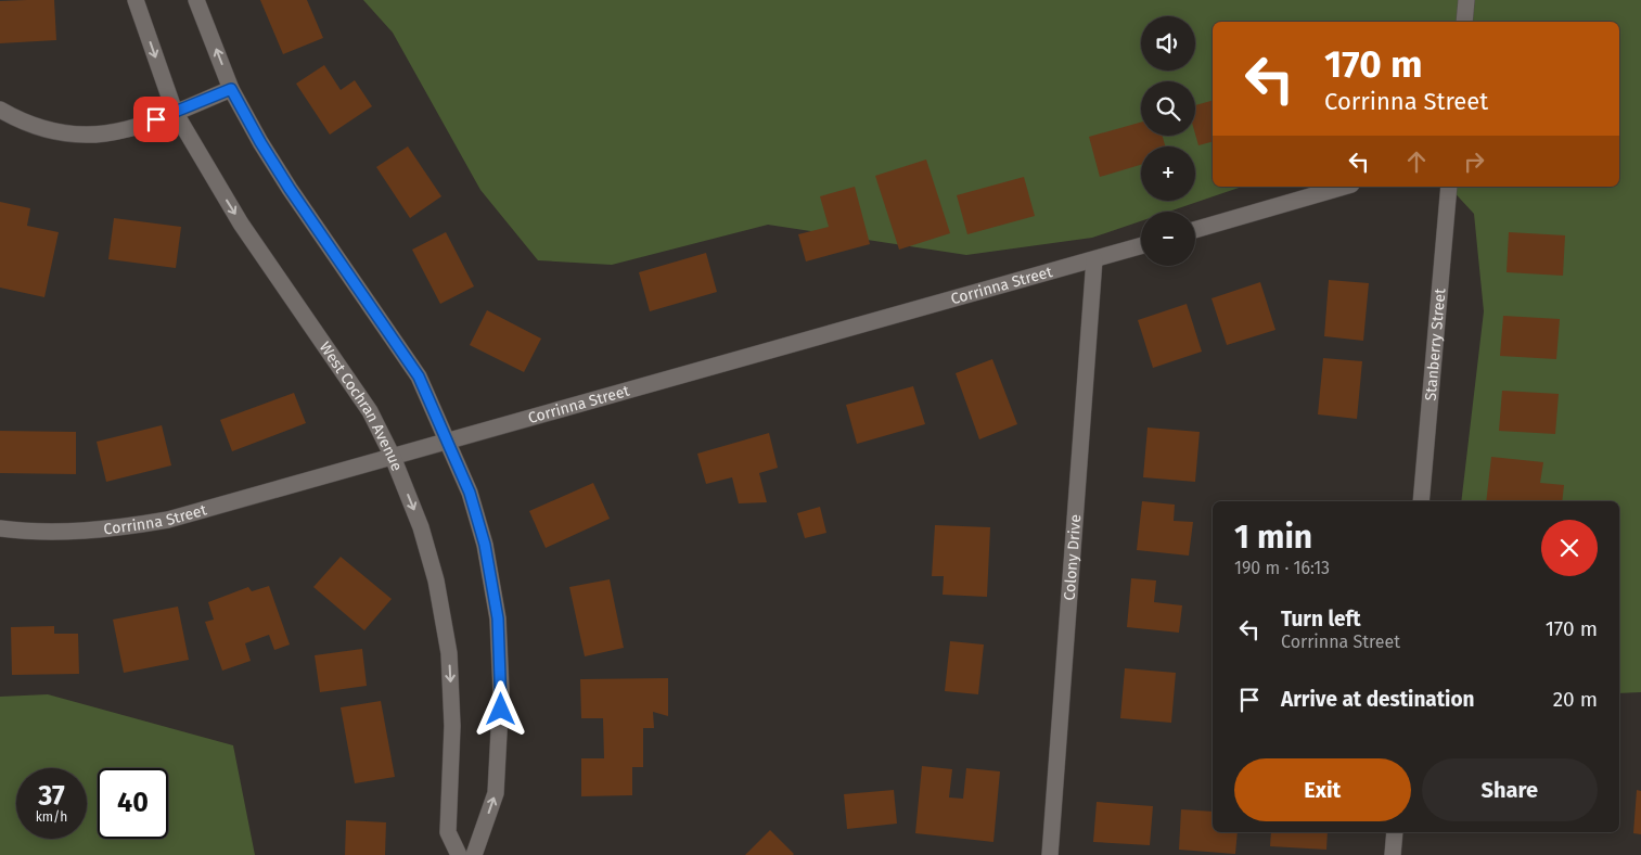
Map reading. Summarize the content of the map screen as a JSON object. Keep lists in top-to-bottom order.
{
  "streets": {
    "street": [
      "Corrinna Street",
      "Stanberry Street",
      "West Cochran Avenue",
      "Colony Drive"
    ]
  },
  "crossings": [
    ["Corrinna Street", "West Cochran Avenue"],
    ["Corrinna Street", "Colony Drive"]
  ],
  "page": {
    "map_buttons": ["+", "−"],
    "turn": ["170 m", "Corrinna Street"],
    "heading": ["1 min", "190 m · 16:13"],
    "list": [
      {
        "name": "Turn left",
        "note": "Corrinna Street",
        "value": "170 m"
      },
      {
        "name": "Arrive at destination",
        "value": "20 m"
      }
    ],
    "buttons": ["Exit", "Share"],
    "speed": "37 km/h",
    "limit": "40"
  }
}
